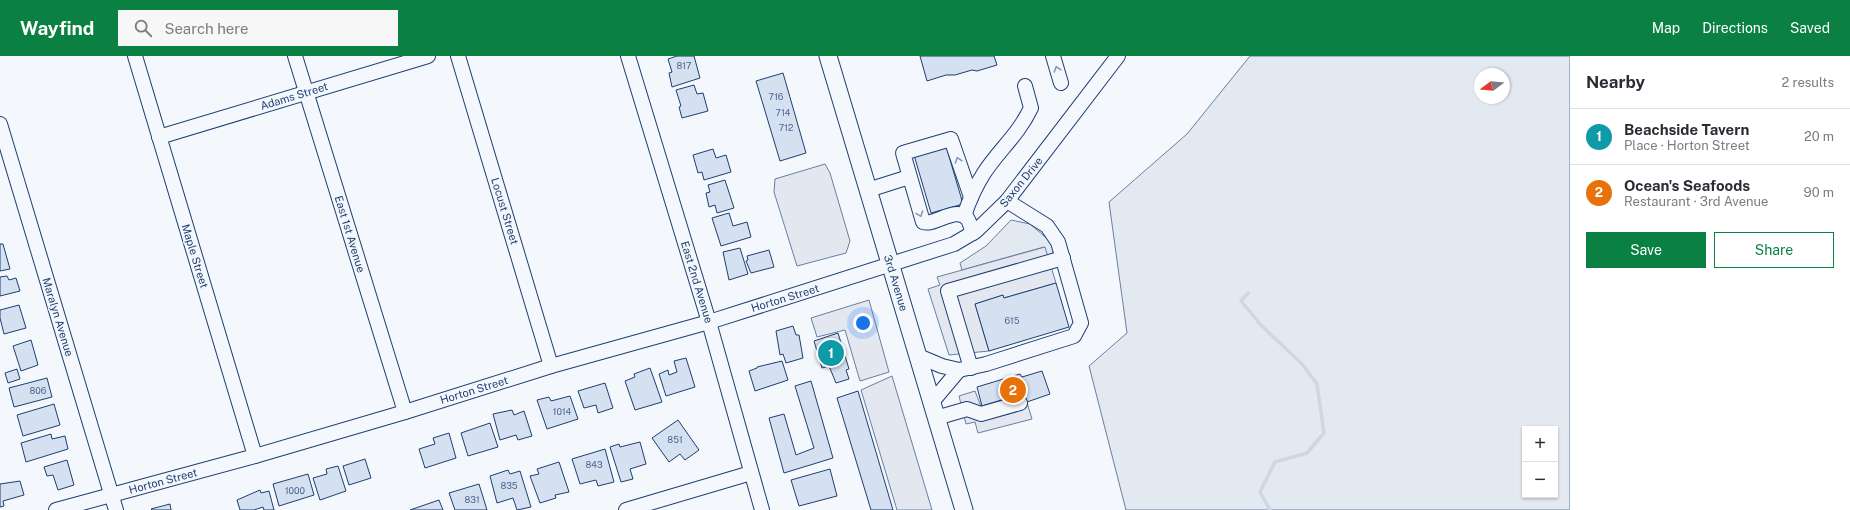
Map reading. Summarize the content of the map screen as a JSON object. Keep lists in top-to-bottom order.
{
  "streets": {
    "main road": ["3rd Avenue"],
    "street": [
      "Adams Street",
      "Saxon Drive",
      "Locust Street",
      "East 1st Avenue",
      "Maple Street",
      "East 2nd Avenue",
      "Horton Street",
      "Maralyn Avenue"
    ]
  },
  "crossings": [
    ["Adams Street", "East 1st Avenue"],
    ["Adams Street", "Maple Street"],
    ["Saxon Drive", "3rd Avenue"],
    ["Saxon Drive", "Horton Street"],
    ["Locust Street", "Horton Street"],
    ["East 1st Avenue", "Horton Street"],
    ["Maple Street", "Horton Street"],
    ["East 2nd Avenue", "Horton Street"],
    ["3rd Avenue", "Horton Street"],
    ["Horton Street", "Maralyn Avenue"]
  ],
  "house_numbers": [
    "817",
    "716",
    "714",
    "712",
    "615",
    "806",
    "1014",
    "851",
    "843",
    "835",
    "1000",
    "831"
  ],
  "north": "left",
  "page": {
    "header": "Wayfind",
    "search": "Search here",
    "nav": ["Map", "Directions", "Saved"],
    "heading": ["Nearby", "2 results"],
    "list": [
      {
        "mark": "1",
        "name": "Beachside Tavern",
        "note": "Place · Horton Street",
        "value": "20 m"
      },
      {
        "mark": "2",
        "name": "Ocean's Seafoods",
        "note": "Restaurant · 3rd Avenue",
        "value": "90 m"
      }
    ],
    "buttons": ["Save", "Share"],
    "pins": ["1", "2"],
    "map_buttons": ["+", "−"]
  }
}
